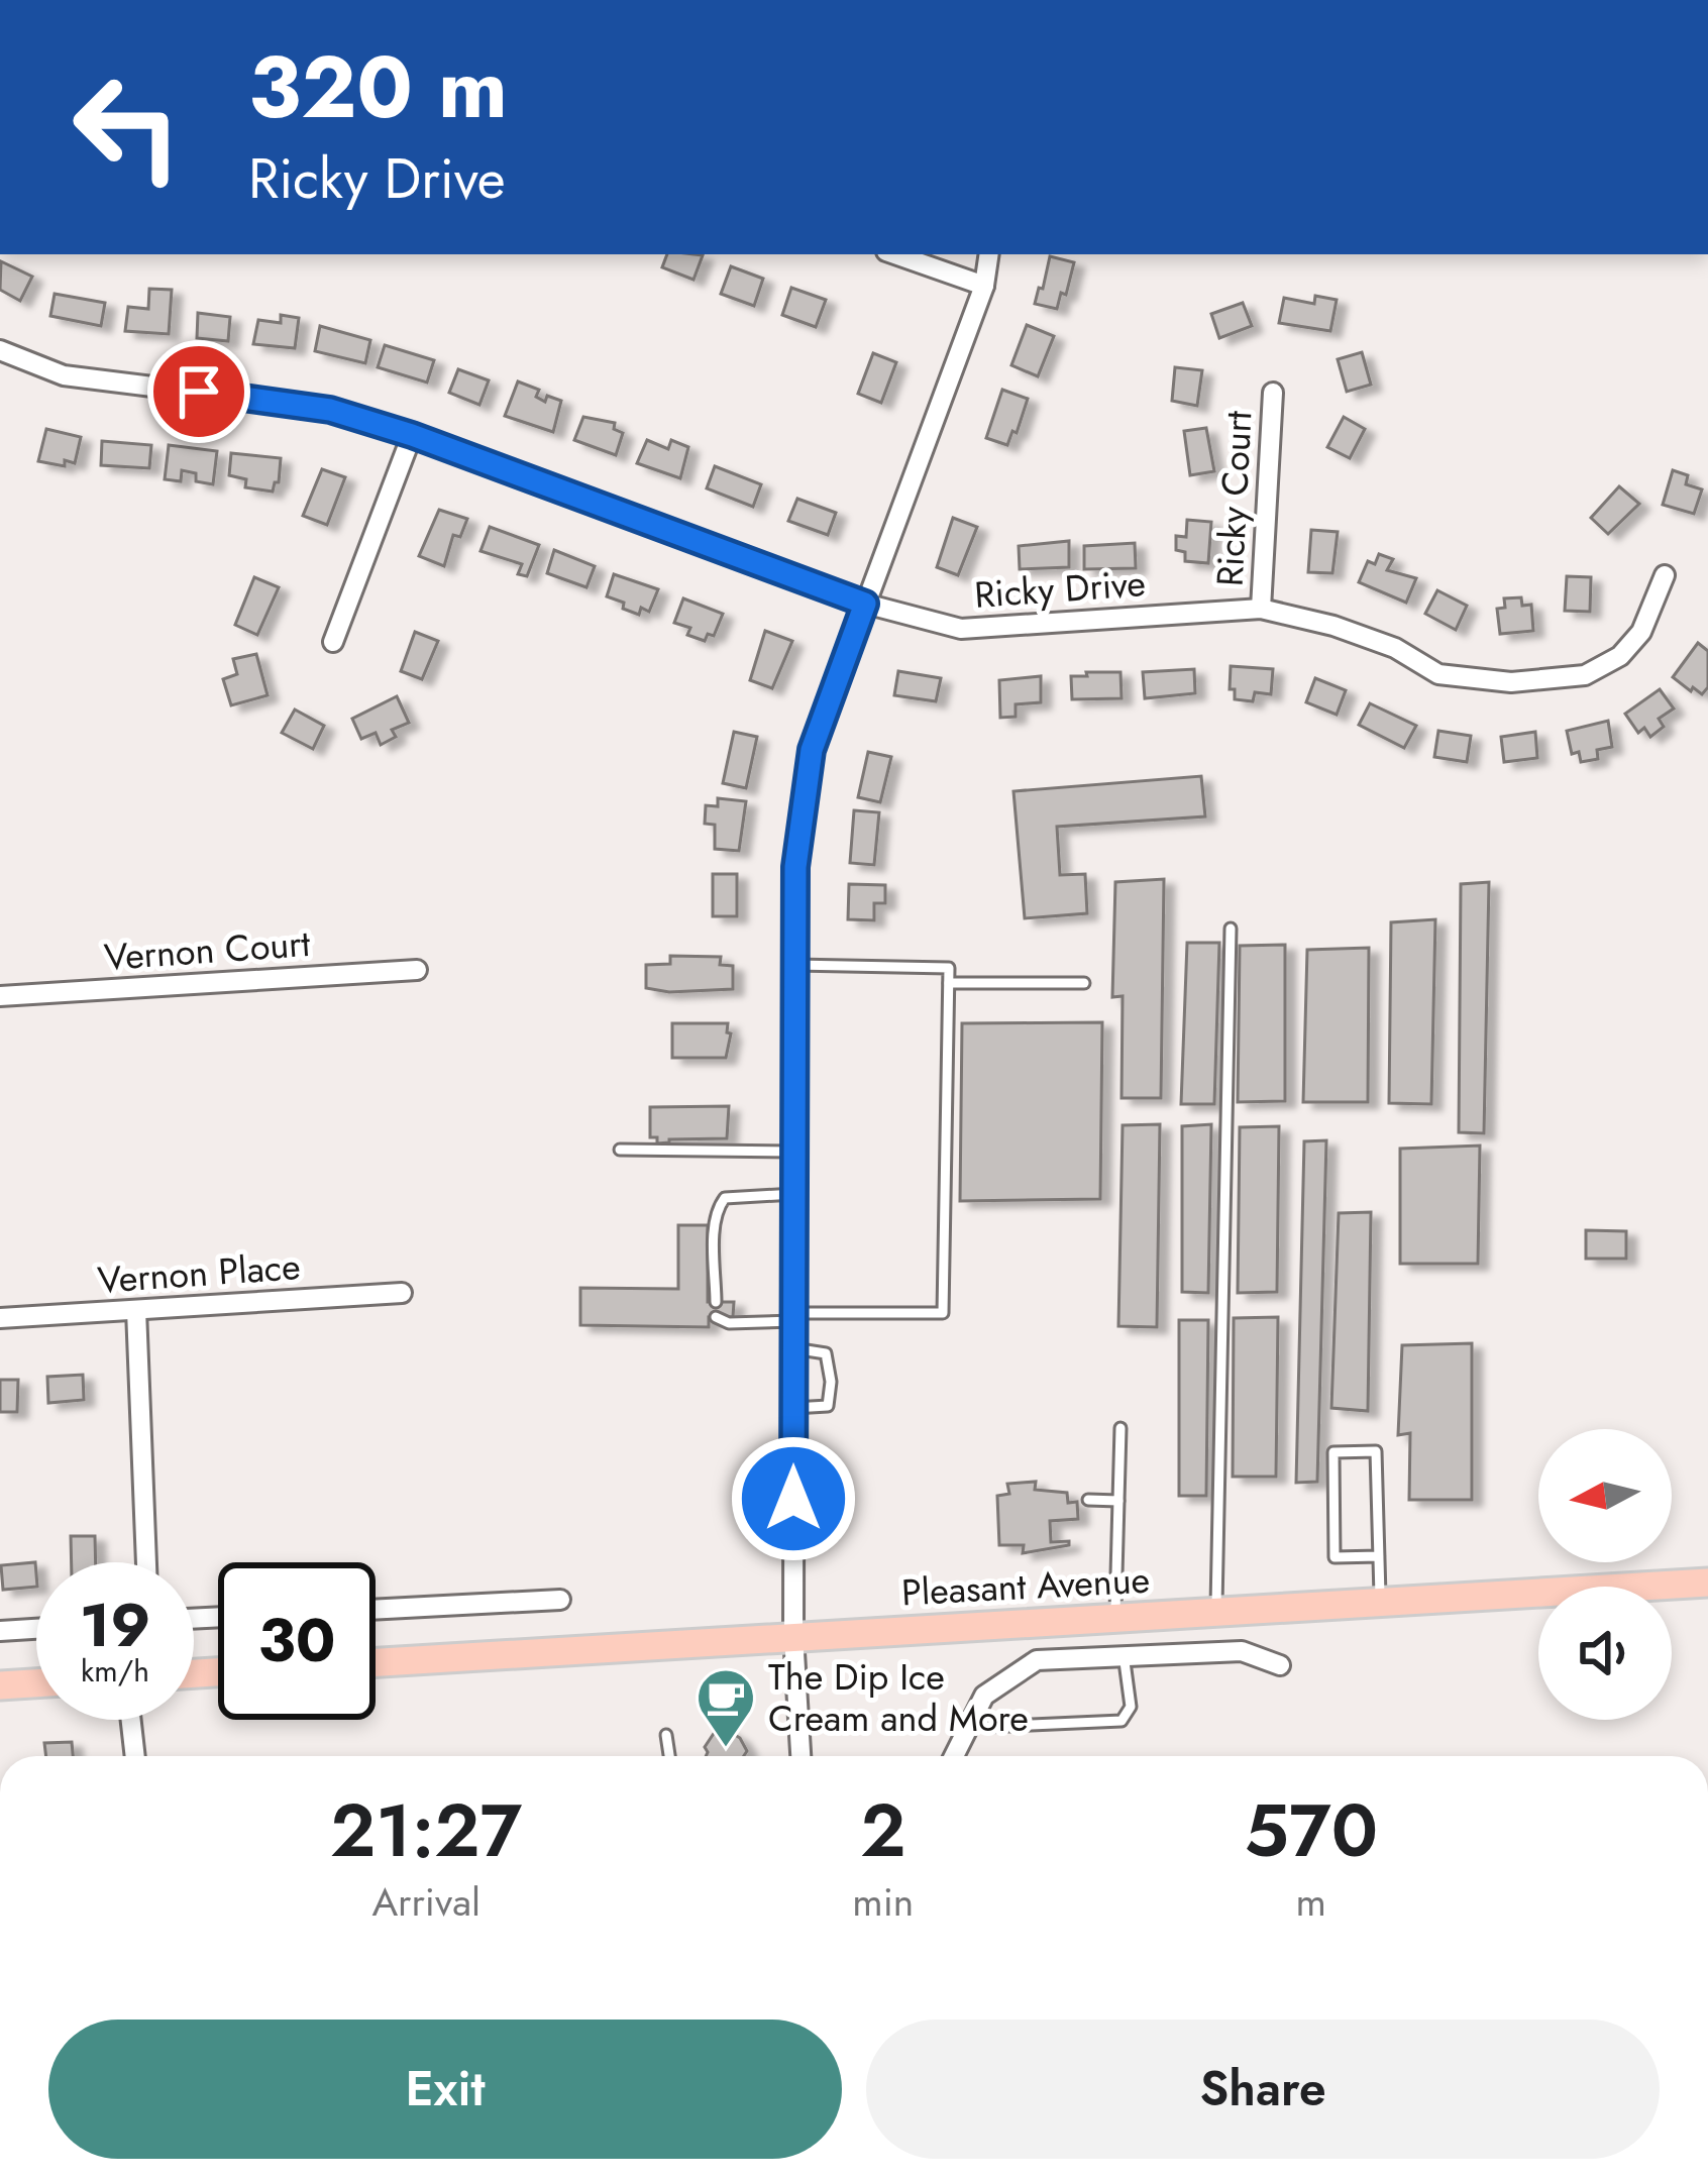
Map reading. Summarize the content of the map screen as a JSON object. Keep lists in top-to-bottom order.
{
  "streets": {
    "main road": ["Pleasant Avenue"],
    "street": [
      "Ricky Court",
      "Ricky Drive",
      "Vernon Court",
      "Vernon Place"
    ]
  },
  "crossings": [
    ["Ricky Court", "Ricky Drive"]
  ],
  "places": {
    "cafe": ["The Dip Ice Cream and More"]
  },
  "north": "left",
  "page": {
    "turn": ["320 m", "Ricky Drive"],
    "speed": "19 km/h",
    "limit": "30",
    "eta": [
      "21:27",
      "Arrival",
      "2",
      "min",
      "570",
      "m"
    ],
    "buttons": ["Exit", "Share"]
  }
}
